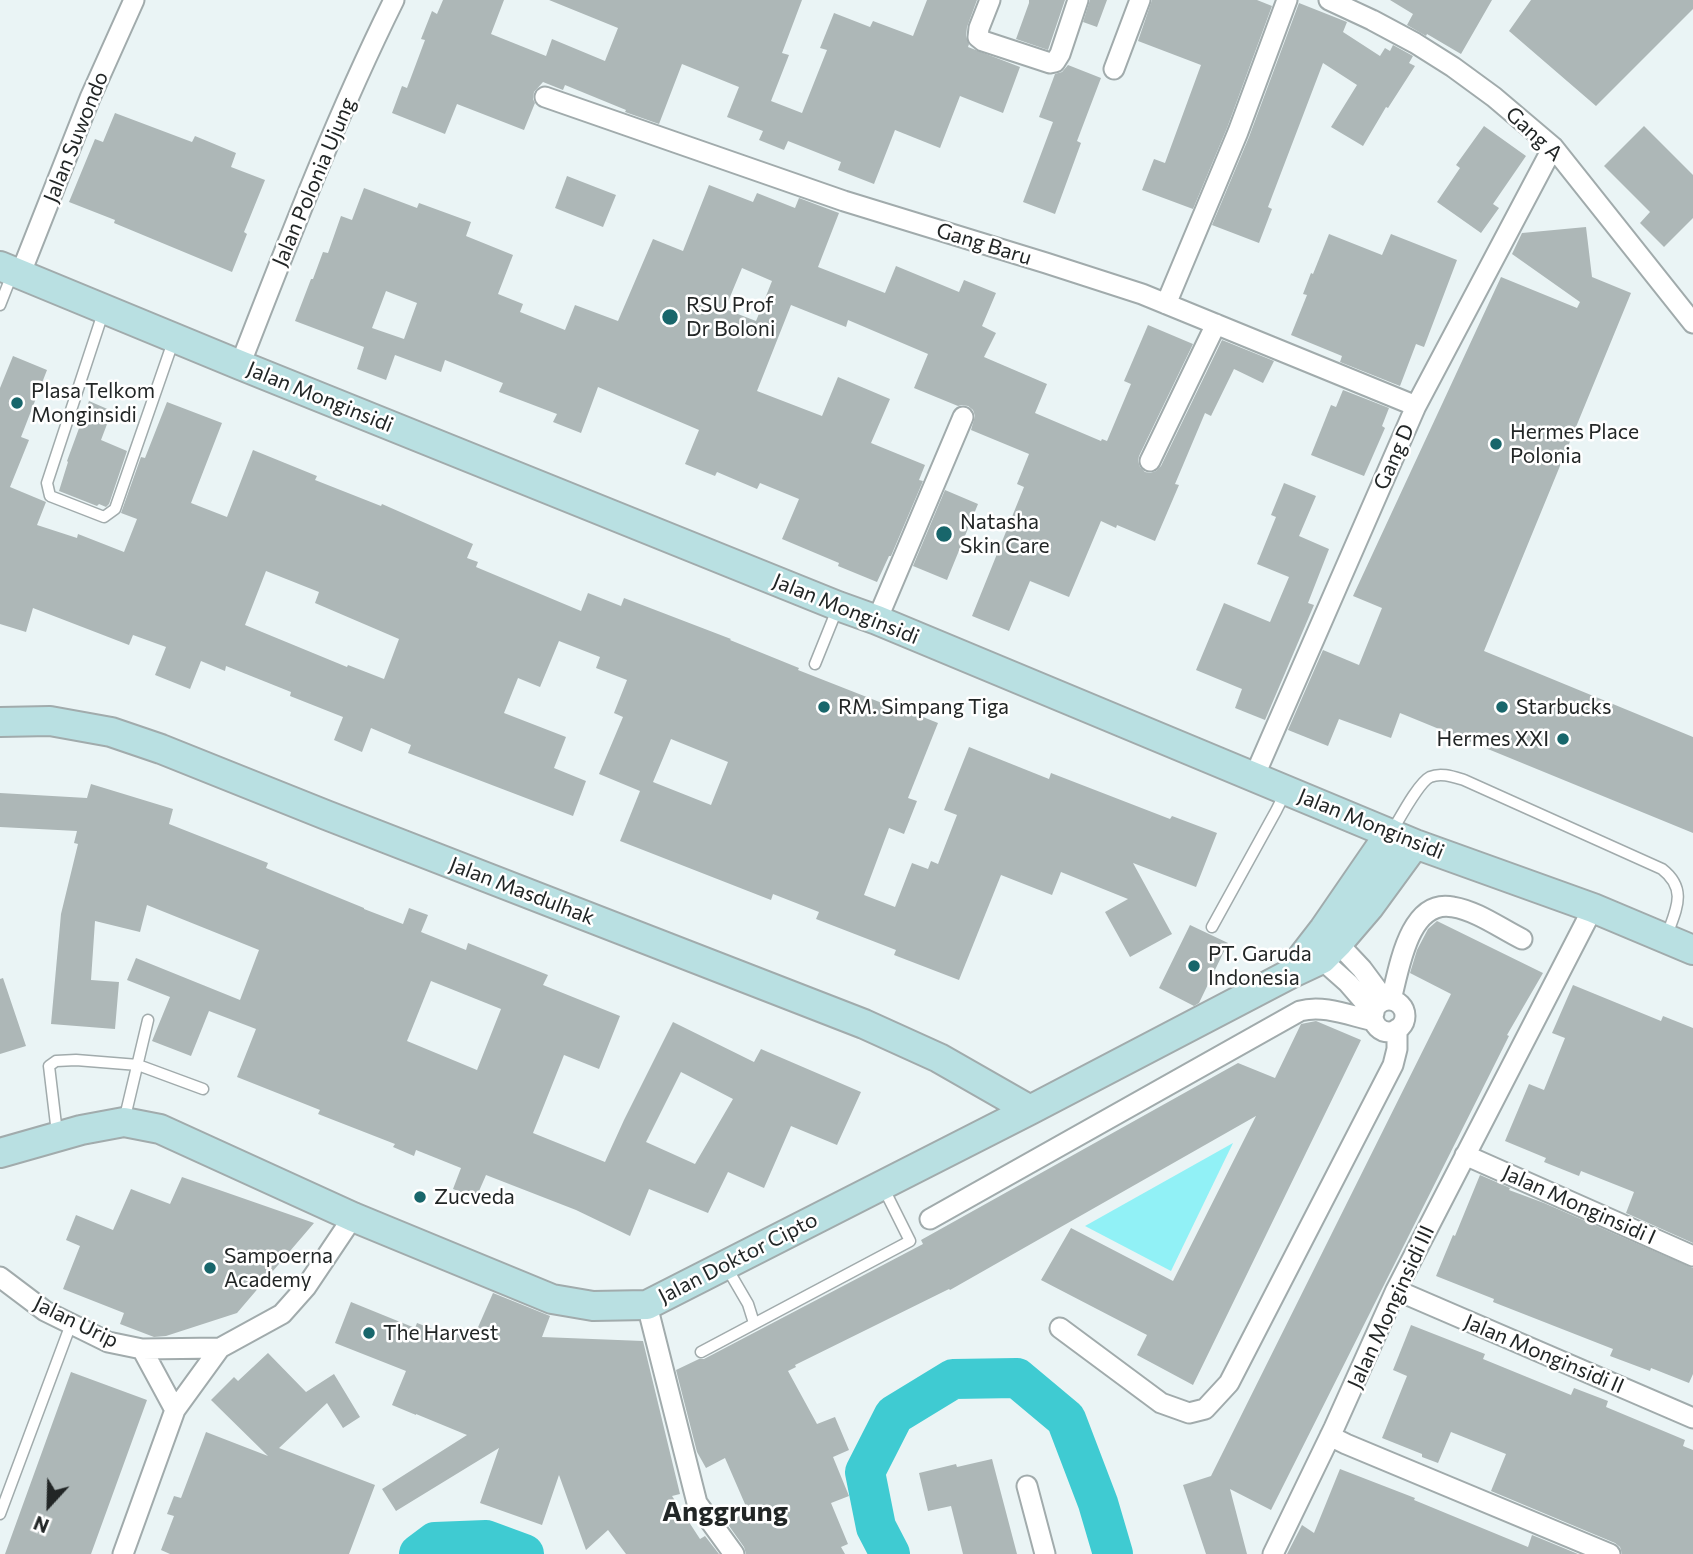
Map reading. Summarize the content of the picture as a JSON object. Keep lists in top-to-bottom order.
{
  "streets": {
    "street": [
      "Gang A",
      "Jalan Suwondo",
      "Jalan Polonia Ujung",
      "Gang Baru",
      "Jalan Monginsidi",
      "Gang D",
      "Jalan Masdulhak",
      "Jalan Monginsidi I",
      "Jalan Doktor Cipto",
      "Jalan Monginsidi III",
      "Jalan Urip",
      "Jalan Monginsidi II"
    ]
  },
  "crossings": [
    ["Gang A", "Gang D"],
    ["Jalan Suwondo", "Jalan Monginsidi"],
    ["Jalan Polonia Ujung", "Jalan Monginsidi"],
    ["Gang Baru", "Gang D"],
    ["Jalan Monginsidi", "Gang D"],
    ["Jalan Monginsidi", "Jalan Monginsidi III"],
    ["Jalan Masdulhak", "Jalan Doktor Cipto"],
    ["Jalan Monginsidi I", "Jalan Monginsidi III"],
    ["Jalan Doktor Cipto", "Jalan Urip"],
    ["Jalan Monginsidi III", "Jalan Monginsidi II"]
  ],
  "districts": ["Anggrung"],
  "places": [
    "RSU Prof Dr Boloni",
    "Plasa Telkom Monginsidi",
    "Hermes Place Polonia",
    "Natasha Skin Care",
    "RM. Simpang Tiga",
    "Starbucks",
    "Hermes XXI",
    "PT. Garuda Indonesia",
    "Zucveda",
    "Sampoerna Academy",
    "The Harvest"
  ],
  "north": "bottom"
}
